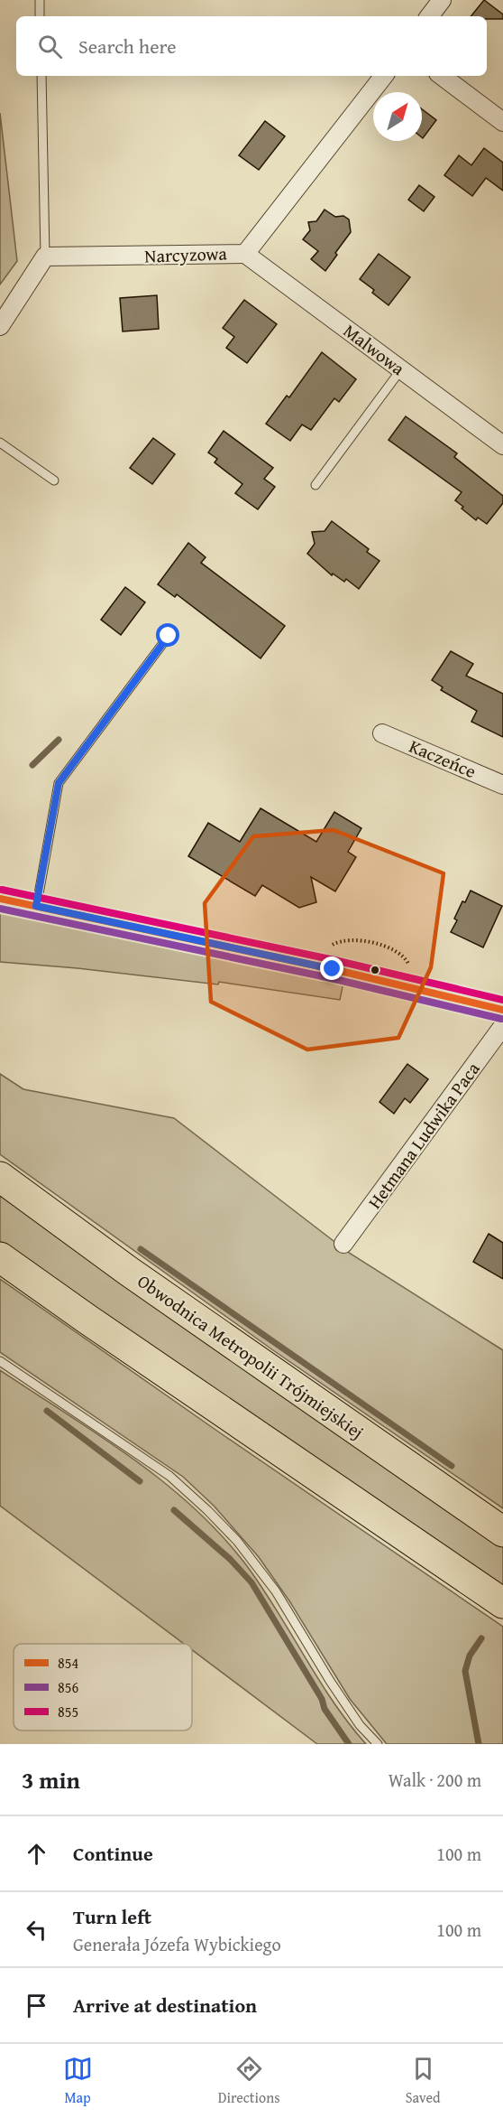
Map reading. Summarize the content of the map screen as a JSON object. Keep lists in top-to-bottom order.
{
  "streets": {
    "highway": ["Obwodnica Metropolii Trójmiejskiej"],
    "street": [
      "Narcyzowa",
      "Malwowa",
      "Kaczeńce",
      "Hetmana Ludwika Paca"
    ]
  },
  "crossings": [
    ["Narcyzowa", "Malwowa"]
  ],
  "lines": ["transit line 855", "transit line 854", "transit line 856"],
  "legend": ["854", "856", "855"],
  "north": "top right",
  "page": {
    "search": "Search here",
    "heading": ["3 min", "Walk · 200 m"],
    "list": [
      ["Continue", "100 m"],
      ["Turn left", "Generała Józefa Wybickiego", "100 m"],
      "Arrive at destination"
    ],
    "nav": ["Map", "Directions", "Saved"]
  }
}
